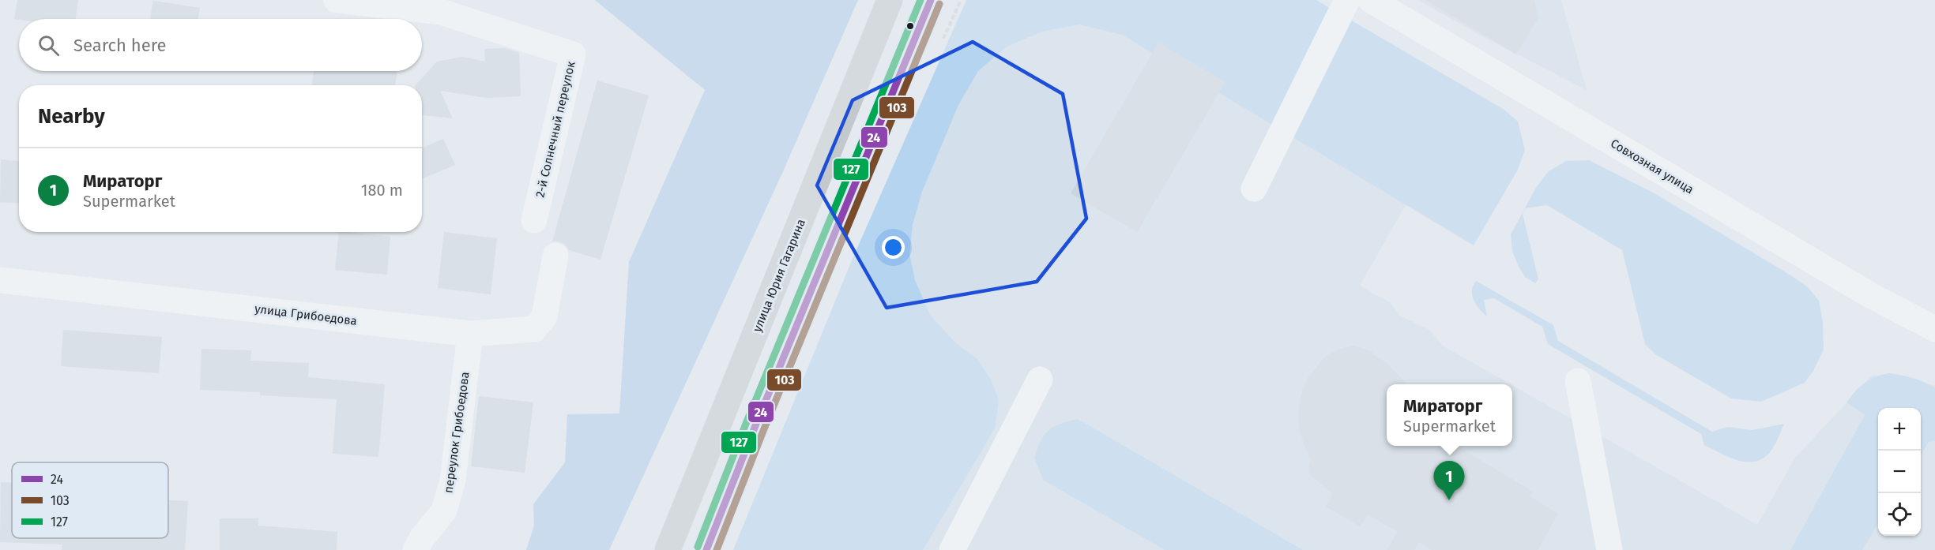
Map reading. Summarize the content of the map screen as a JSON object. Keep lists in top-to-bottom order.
{
  "streets": {
    "main road": ["улица Юрия Гагарина"],
    "street": [
      "2-й Солнечный переулок",
      "Совхозная улица",
      "улица Грибоедова",
      "переулок Грибоедова"
    ]
  },
  "crossings": [
    ["улица Грибоедова", "переулок Грибоедова"]
  ],
  "lines": ["transit line 24", "transit line 127", "transit line 103"],
  "legend": ["24", "103", "127"],
  "page": {
    "search": "Search here",
    "heading": "Nearby",
    "list": [
      {
        "mark": "1",
        "name": "Мираторг",
        "note": "Supermarket",
        "value": "180 m"
      }
    ],
    "popup": ["Мираторг", "Supermarket"],
    "map_buttons": ["+", "−"],
    "pins": "1"
  }
}
